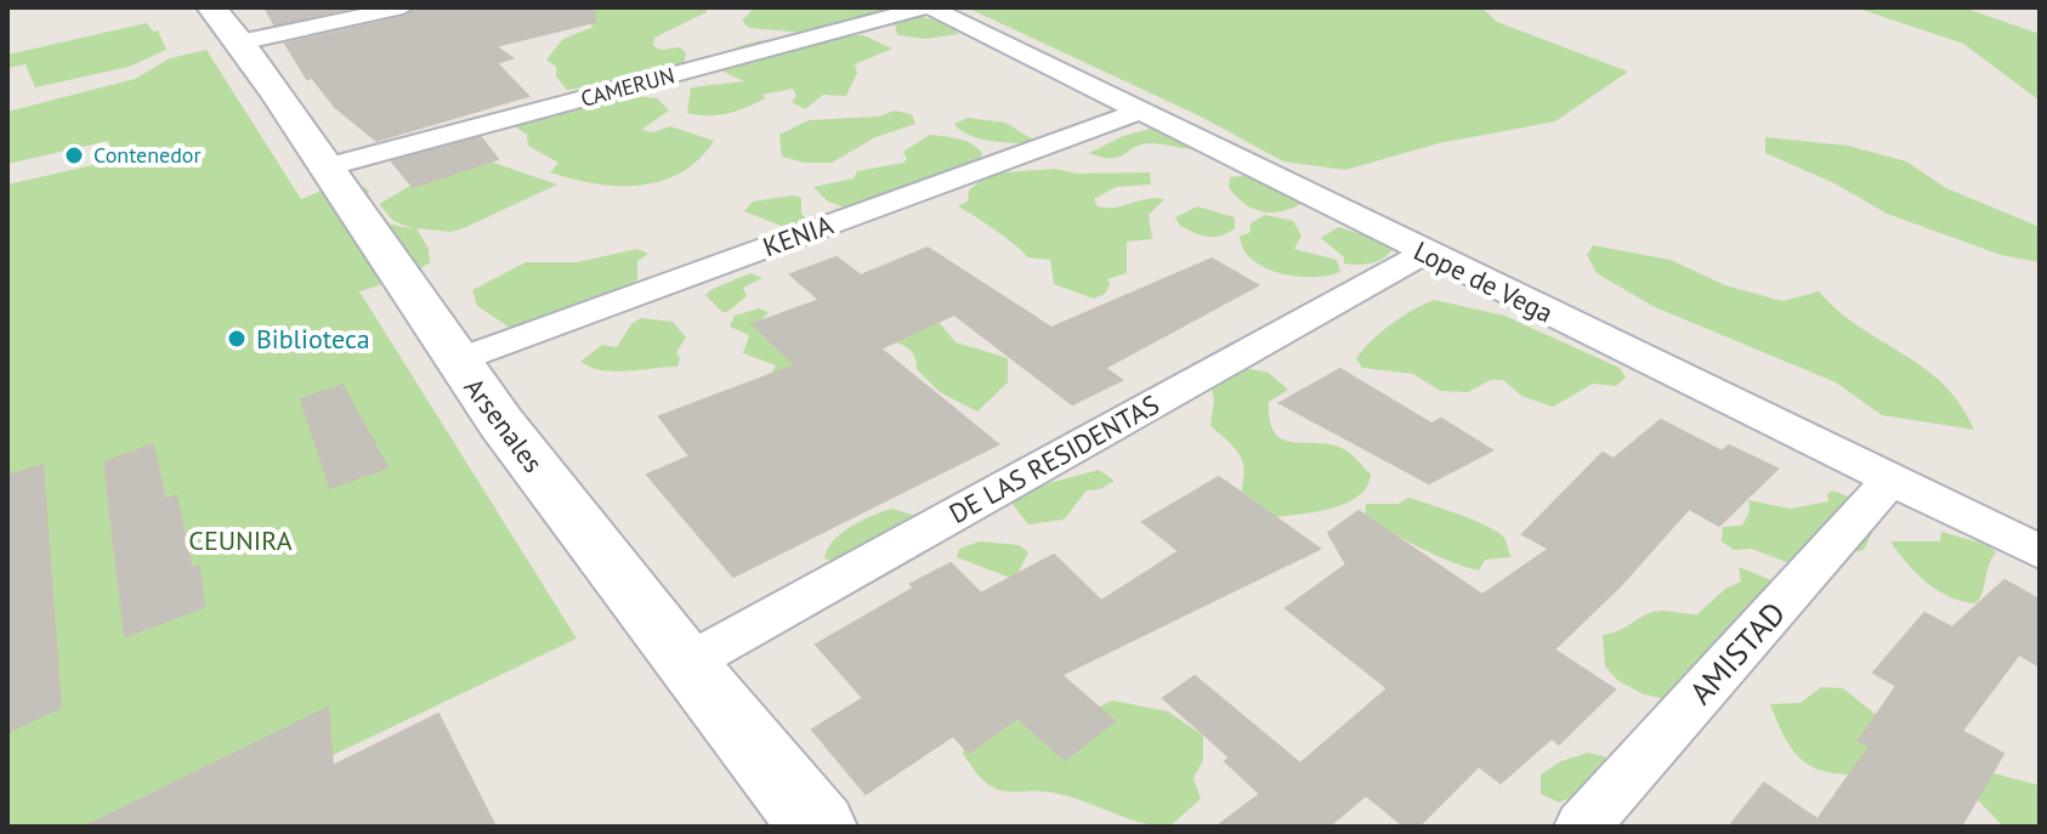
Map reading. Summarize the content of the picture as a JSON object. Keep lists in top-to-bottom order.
{
  "streets": {
    "main road": ["Arsenales"],
    "street": [
      "CAMERUN",
      "KENIA",
      "Lope de Vega",
      "DE LAS RESIDENTAS",
      "AMISTAD"
    ]
  },
  "crossings": [
    ["CAMERUN", "Lope de Vega"],
    ["CAMERUN", "Arsenales"],
    ["KENIA", "Lope de Vega"],
    ["KENIA", "Arsenales"],
    ["Lope de Vega", "DE LAS RESIDENTAS"],
    ["Lope de Vega", "AMISTAD"],
    ["Arsenales", "DE LAS RESIDENTAS"]
  ],
  "parks": ["CEUNIRA"],
  "places": ["Contenedor", "Biblioteca"]
}
